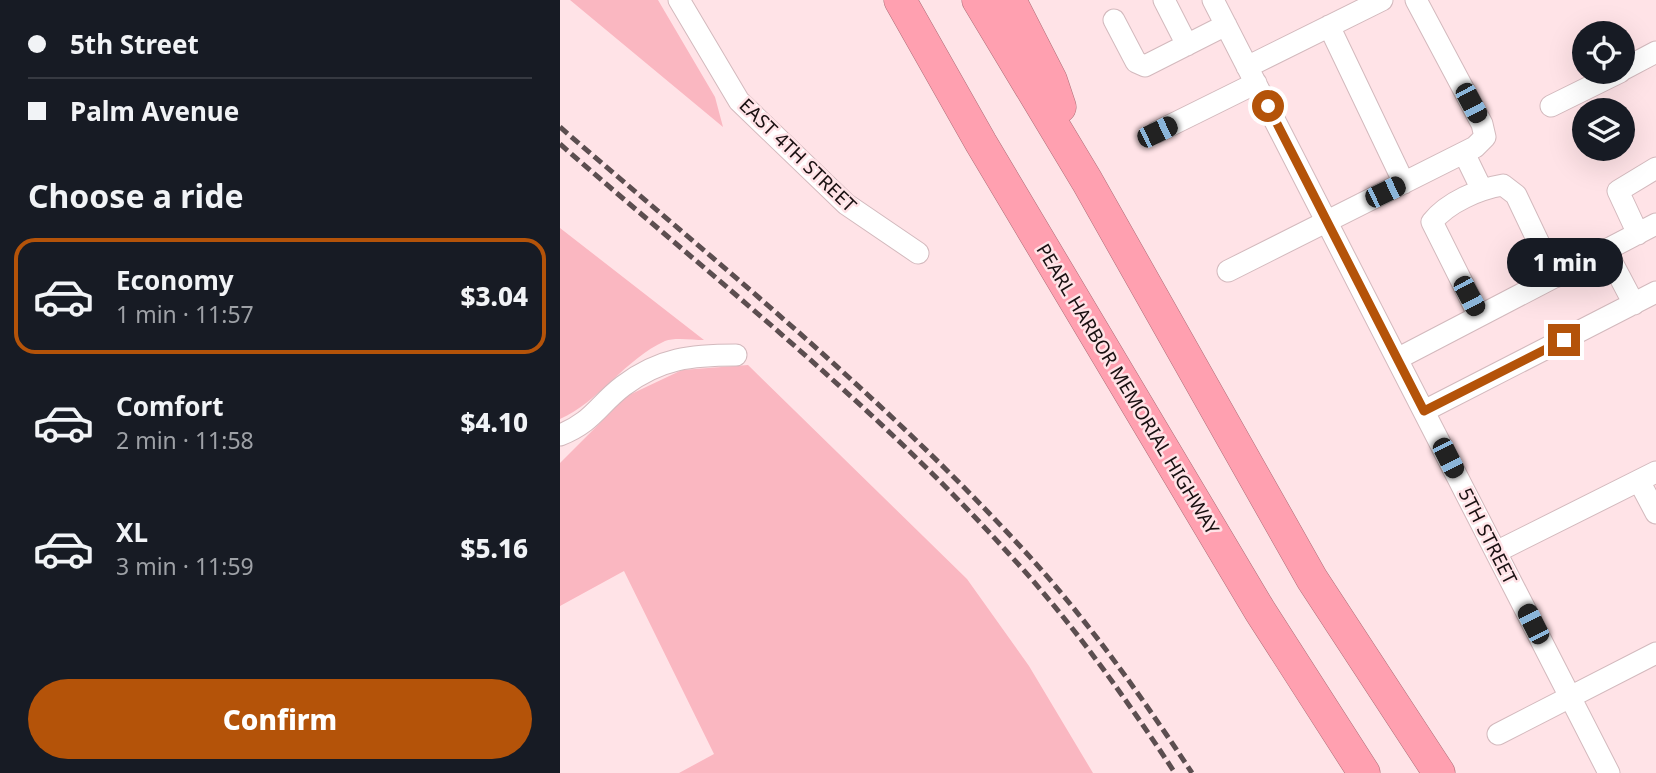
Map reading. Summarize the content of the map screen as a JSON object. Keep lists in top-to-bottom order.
{
  "streets": {
    "highway": ["PEARL HARBOR MEMORIAL HIGHWAY"],
    "street": ["EAST 4TH STREET", "5TH STREET"]
  },
  "page": {
    "banner": ["5th Street", "Palm Avenue"],
    "heading": "Choose a ride",
    "list": [
      {
        "name": "Economy",
        "note": "1 min · 11:57",
        "value": "$3.04"
      },
      {
        "name": "Comfort",
        "note": "2 min · 11:58",
        "value": "$4.10"
      },
      {
        "name": "XL",
        "note": "3 min · 11:59",
        "value": "$5.16"
      }
    ],
    "bubble": "1 min",
    "buttons": "Confirm"
  }
}
